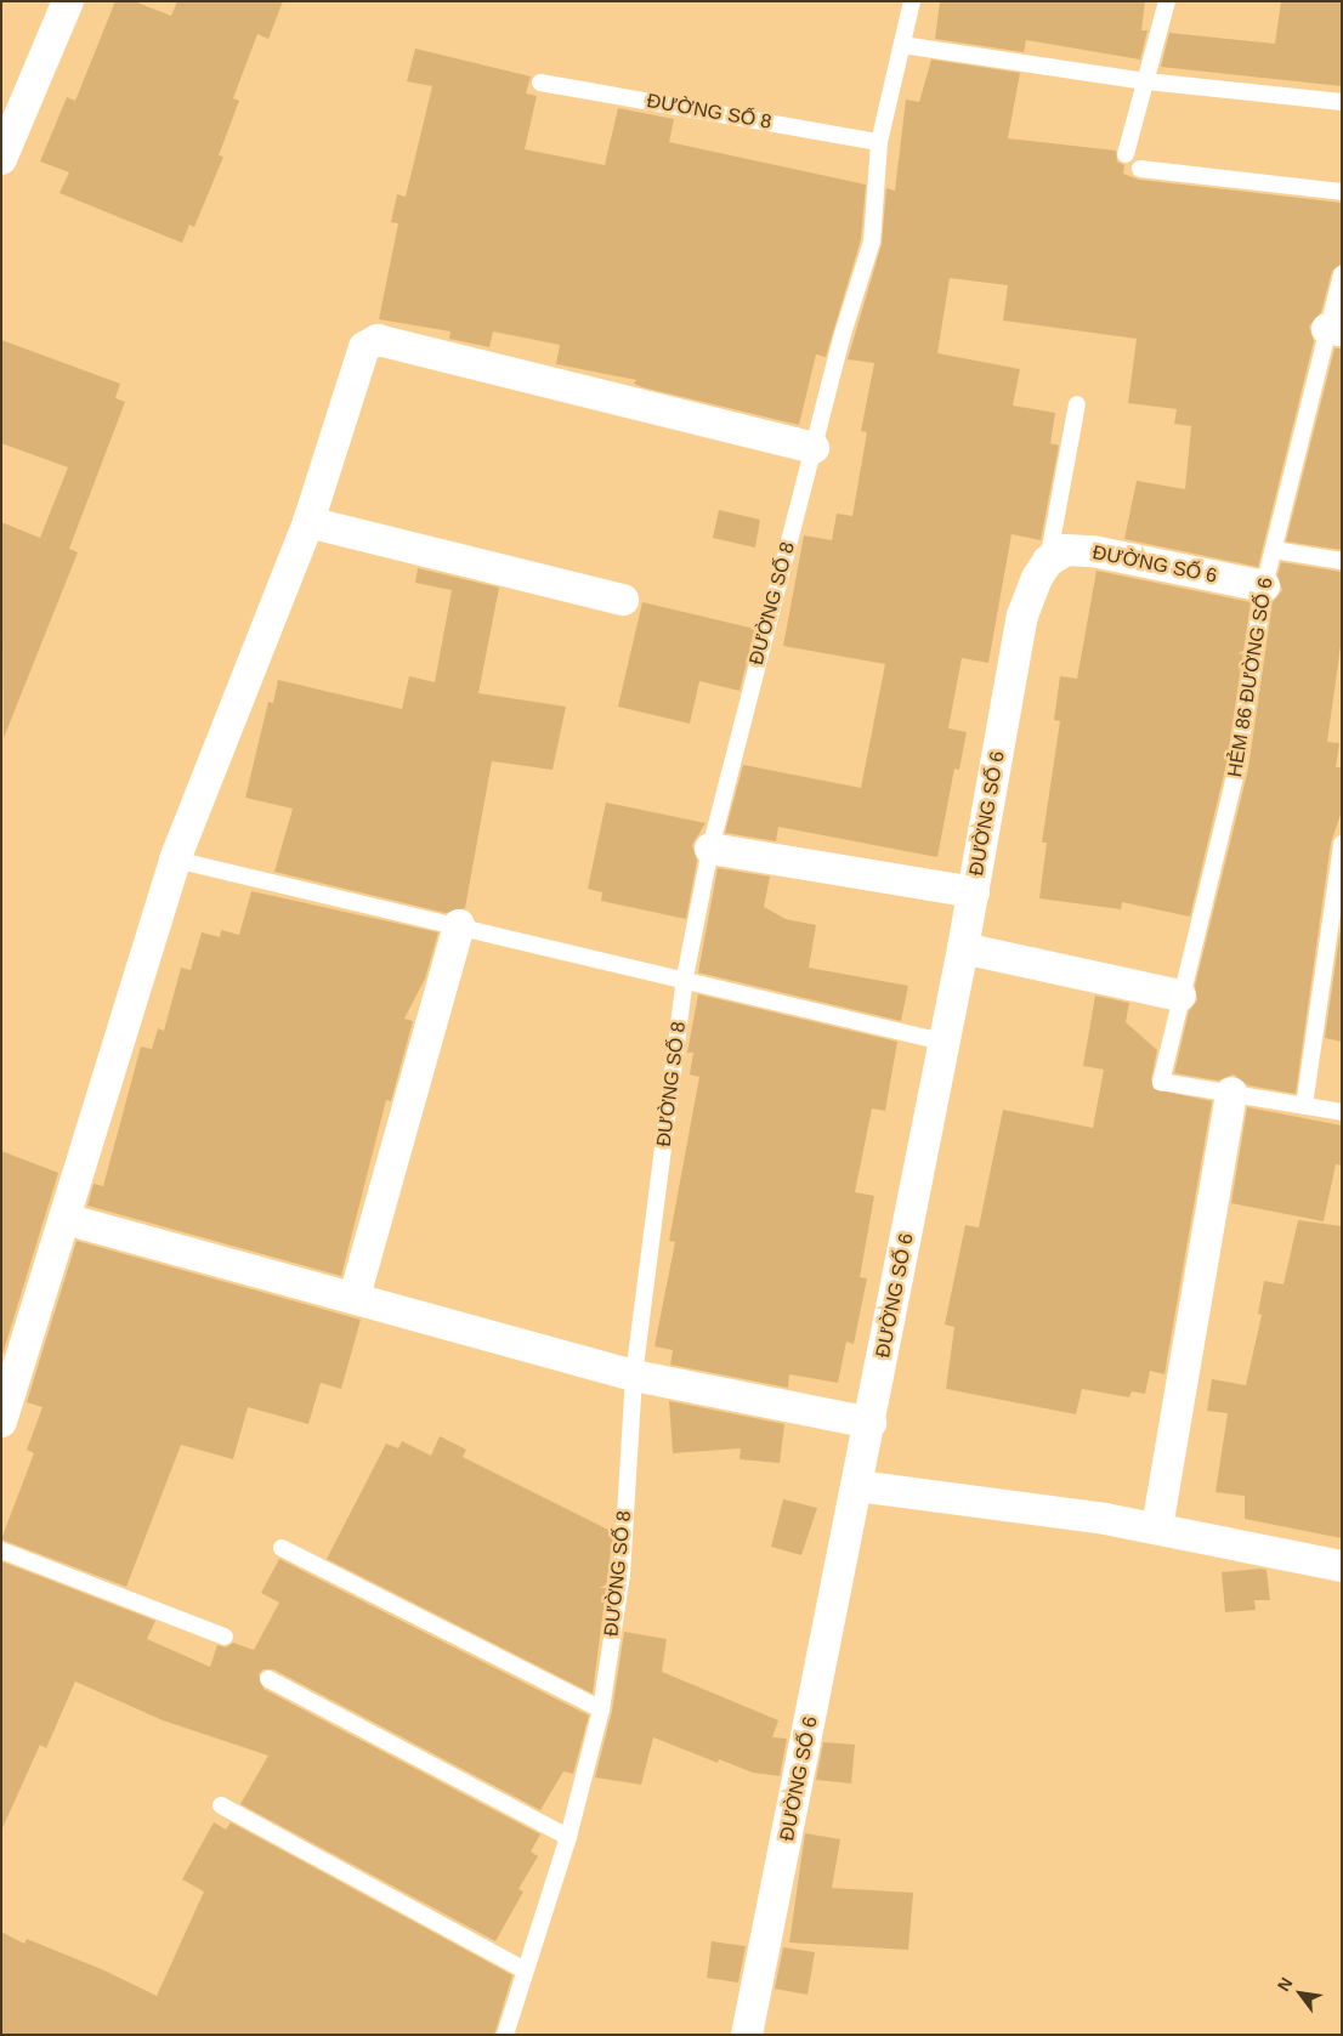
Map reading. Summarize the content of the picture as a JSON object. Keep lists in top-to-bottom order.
{
  "streets": {
    "street": ["ĐƯỜNG SỐ 6"],
    "lane": ["ĐƯỜNG SỐ 8", "HẺM 86 ĐƯỜNG SỐ 6"]
  },
  "crossings": [
    ["ĐƯỜNG SỐ 6", "HẺM 86 ĐƯỜNG SỐ 6"]
  ],
  "north": "top left"
}
